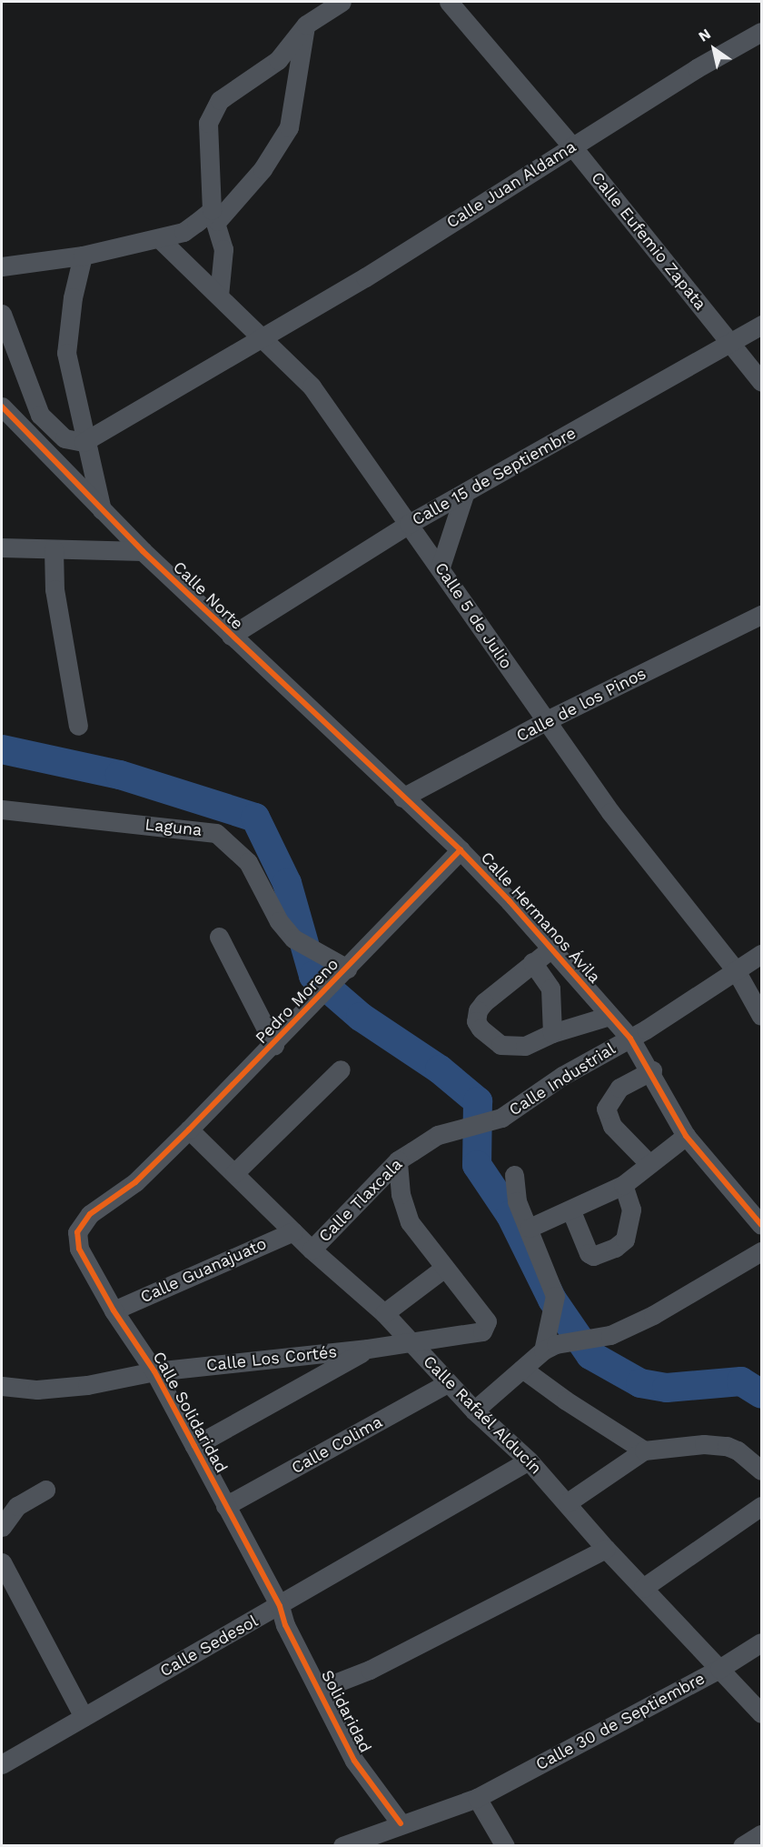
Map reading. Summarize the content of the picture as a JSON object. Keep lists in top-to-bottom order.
{
  "streets": {
    "street": [
      "Calle Juan Aldama",
      "Calle Eufemio Zapata",
      "Calle 15 de Septiembre",
      "Calle Norte",
      "Calle 5 de Julio",
      "Calle de los Pinos",
      "Laguna",
      "Calle Hermanos Ávila",
      "Pedro Moreno",
      "Calle Industrial",
      "Calle Tlaxcala",
      "Calle Guanajuato",
      "Calle Los Cortés",
      "Calle Solidaridad",
      "Calle Rafaél Alducín",
      "Calle Colima",
      "Calle Sedesol",
      "Solidaridad",
      "Calle 30 de Septiembre"
    ]
  },
  "crossings": [
    ["Calle Juan Aldama", "Calle Eufemio Zapata"],
    ["Calle Juan Aldama", "Calle 5 de Julio"],
    ["Calle Eufemio Zapata", "Calle 15 de Septiembre"],
    ["Calle 15 de Septiembre", "Calle Norte"],
    ["Calle 15 de Septiembre", "Calle 5 de Julio"],
    ["Calle Norte", "Calle de los Pinos"],
    ["Calle Norte", "Calle Hermanos Ávila"],
    ["Calle 5 de Julio", "Calle de los Pinos"],
    ["Calle 5 de Julio", "Calle Industrial"],
    ["Calle de los Pinos", "Calle Hermanos Ávila"],
    ["Laguna", "Pedro Moreno"],
    ["Calle Hermanos Ávila", "Pedro Moreno"],
    ["Calle Hermanos Ávila", "Calle Industrial"],
    ["Pedro Moreno", "Calle Solidaridad"],
    ["Pedro Moreno", "Calle Rafaél Alducín"],
    ["Calle Industrial", "Calle Tlaxcala"],
    ["Calle Tlaxcala", "Calle Rafaél Alducín"],
    ["Calle Guanajuato", "Calle Solidaridad"],
    ["Calle Guanajuato", "Calle Rafaél Alducín"],
    ["Calle Los Cortés", "Calle Solidaridad"],
    ["Calle Los Cortés", "Calle Rafaél Alducín"],
    ["Calle Solidaridad", "Calle Colima"],
    ["Calle Solidaridad", "Calle Sedesol"],
    ["Calle Solidaridad", "Solidaridad"],
    ["Calle Rafaél Alducín", "Calle Colima"],
    ["Calle Rafaél Alducín", "Calle Sedesol"],
    ["Calle Rafaél Alducín", "Calle 30 de Septiembre"],
    ["Calle Sedesol", "Solidaridad"],
    ["Solidaridad", "Calle 30 de Septiembre"]
  ],
  "north": "top left"
}
